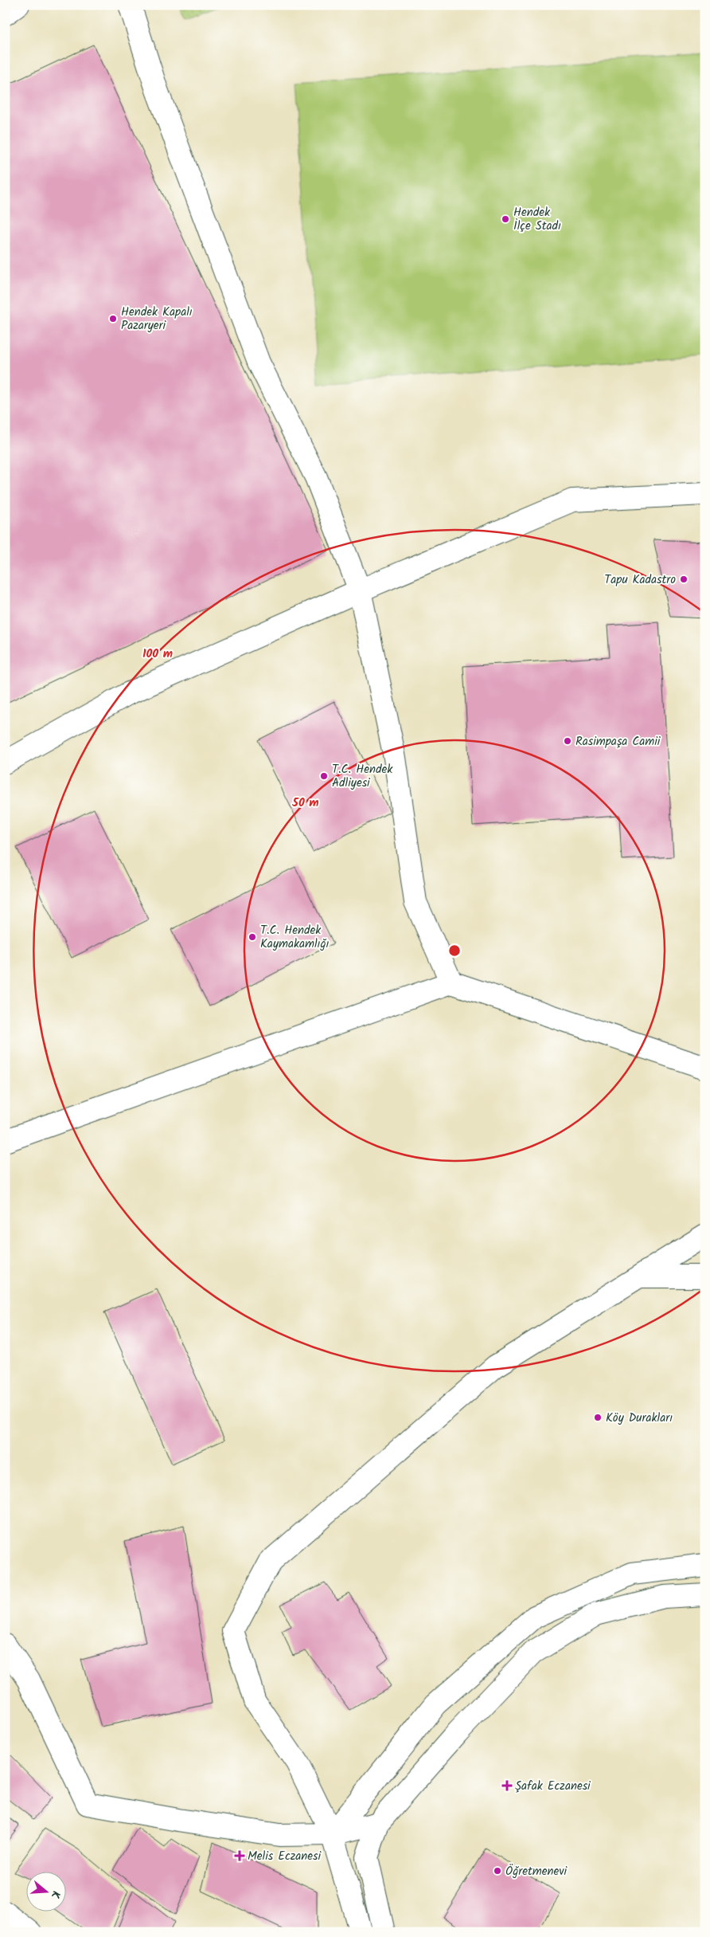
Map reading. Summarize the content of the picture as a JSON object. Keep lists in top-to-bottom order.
{
  "places": {
    "other": [
      "Hendek İlçe Stadı",
      "Hendek Kapalı Pazaryeri",
      "Tapu Kadastro",
      "Rasimpaşa Camii",
      "T.C. Hendek Adliyesi",
      "T.C. Hendek Kaymakamlığı",
      "Köy Durakları",
      "Öğretmenevi"
    ],
    "health": ["Şafak Eczanesi", "Melis Eczanesi"]
  },
  "north": "right",
  "rings": ["100 m", "50 m"]
}
